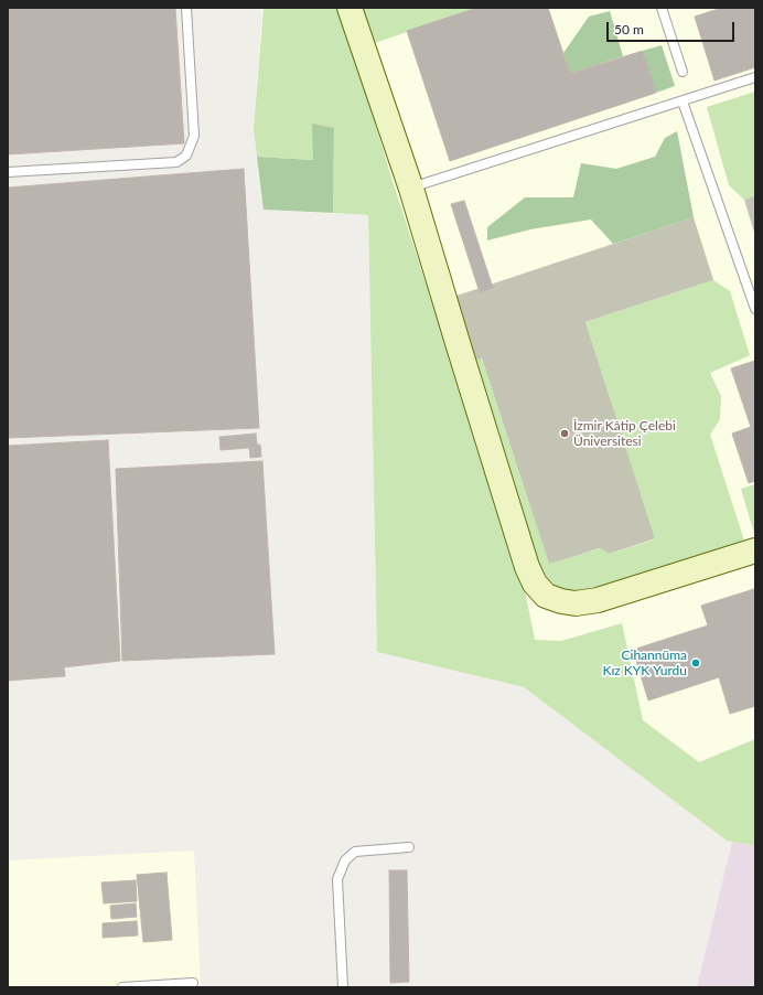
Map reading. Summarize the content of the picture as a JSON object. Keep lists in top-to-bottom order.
{
  "places": ["İzmir Kâtip Çelebi Üniversitesi", "Cihannüma Kız KYK Yurdu"],
  "scale_bar": "50 m"
}
